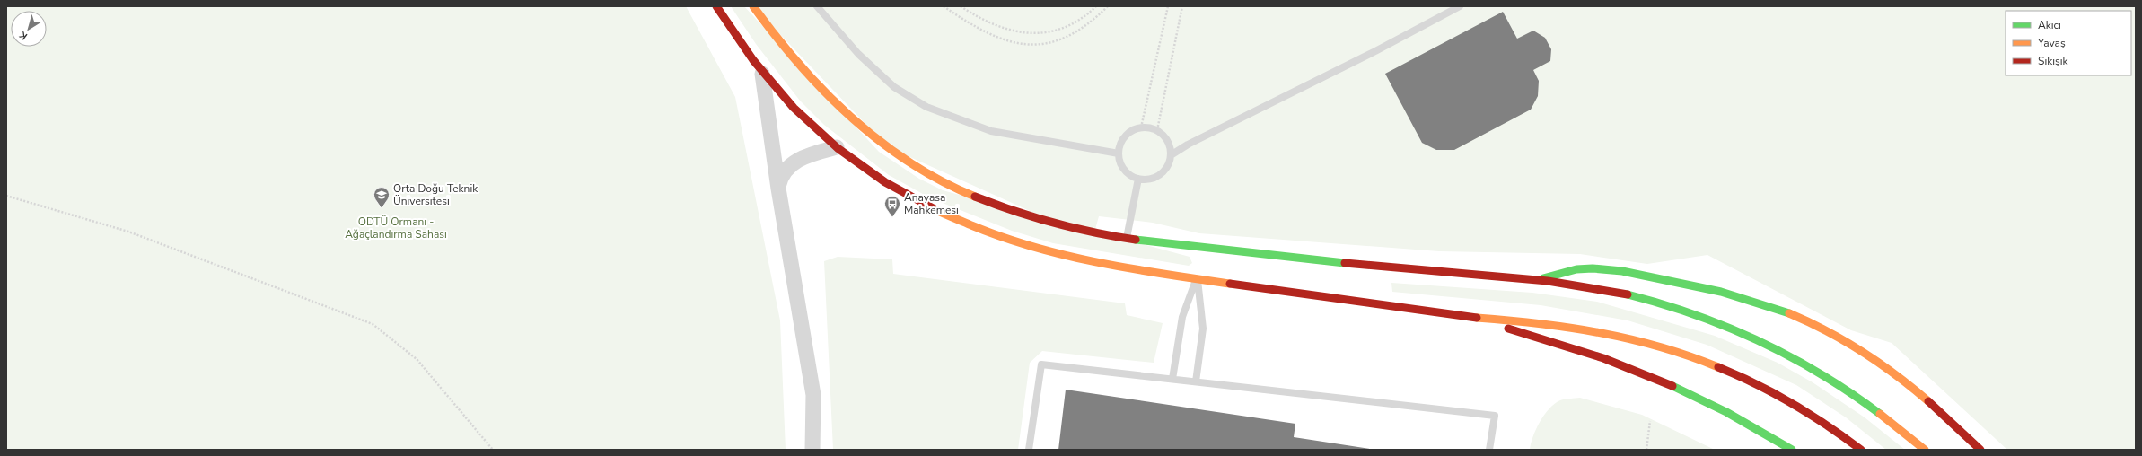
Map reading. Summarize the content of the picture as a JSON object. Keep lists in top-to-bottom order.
{
  "parks": ["ODTÜ Ormanı - Ağaçlandırma Sahası"],
  "places": {
    "school or university": ["Orta Doğu Teknik Üniversitesi"],
    "bus stop": ["Anayasa Mahkemesi"]
  },
  "legend": ["Akıcı", "Yavaş", "Sıkışık"],
  "north": "bottom left"
}
